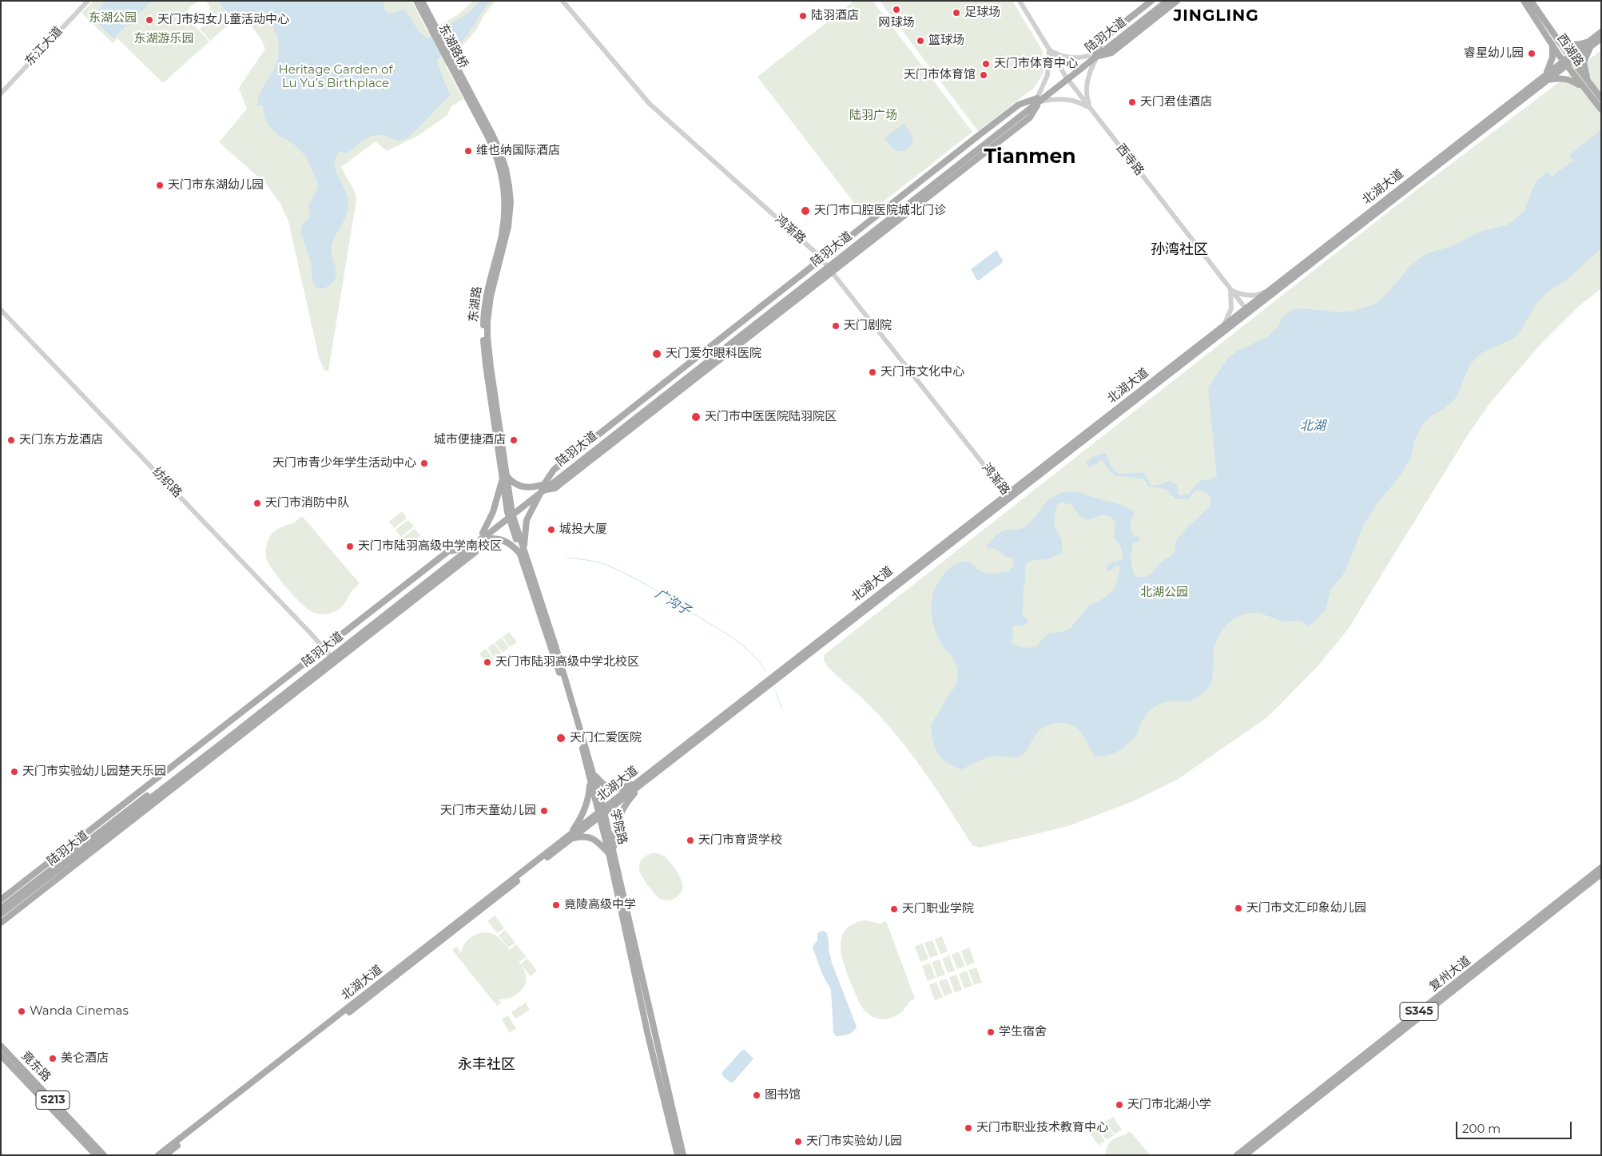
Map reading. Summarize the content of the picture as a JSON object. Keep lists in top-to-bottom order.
{
  "streets": {
    "main road": [
      "陆羽大道",
      "东湖路桥",
      "西湖路",
      "北湖大道",
      "东湖路",
      "学院路",
      "复州大道",
      "S345",
      "竟东路",
      "S213"
    ],
    "street": [
      "东江大道",
      "西寺路",
      "鸿渐路",
      "纺织路"
    ]
  },
  "crossings": [
    ["陆羽大道", "西寺路"],
    ["陆羽大道", "鸿渐路"],
    ["陆羽大道", "东湖路"],
    ["陆羽大道", "纺织路"],
    ["陆羽大道", "学院路"],
    ["东湖路桥", "东湖路"],
    ["西湖路", "北湖大道"],
    ["西寺路", "北湖大道"],
    ["北湖大道", "鸿渐路"],
    ["北湖大道", "学院路"],
    ["东湖路", "学院路"]
  ],
  "districts": [
    "JINGLING",
    "Tianmen",
    "孙湾社区",
    "永丰社区"
  ],
  "water": ["北湖", "广沟子"],
  "parks": [
    "东湖公园",
    "东湖游乐园",
    "Heritage Garden of Lu Yu’s Birthplace",
    "陆羽广场",
    "北湖公园"
  ],
  "places": [
    "网球场",
    "足球场",
    "陆羽酒店",
    "天门市妇女儿童活动中心",
    "篮球场",
    "睿星幼儿园",
    "天门市体育中心",
    "天门市体育馆",
    "天门君佳酒店",
    "维也纳国际酒店",
    "天门市东湖幼儿园",
    "天门市口腔医院城北门诊",
    "天门剧院",
    "天门爱尔眼科医院",
    "天门市文化中心",
    "天门市中医医院陆羽院区",
    "天门东方龙酒店",
    "城市便捷酒店",
    "天门市青少年学生活动中心",
    "天门市消防中队",
    "城投大厦",
    "天门市陆羽高级中学南校区",
    "天门市陆羽高级中学北校区",
    "天门仁爱医院",
    "天门市实验幼儿园楚天乐园",
    "天门市天童幼儿园",
    "天门市育贤学校",
    "竟陵高级中学",
    "天门市文汇印象幼儿园",
    "天门职业学院",
    "Wanda Cinemas",
    "学生宿舍",
    "美仑酒店",
    "图书馆",
    "天门市北湖小学",
    "天门市职业技术教育中心",
    "天门市实验幼儿园"
  ],
  "scale_bar": "200 m"
}
